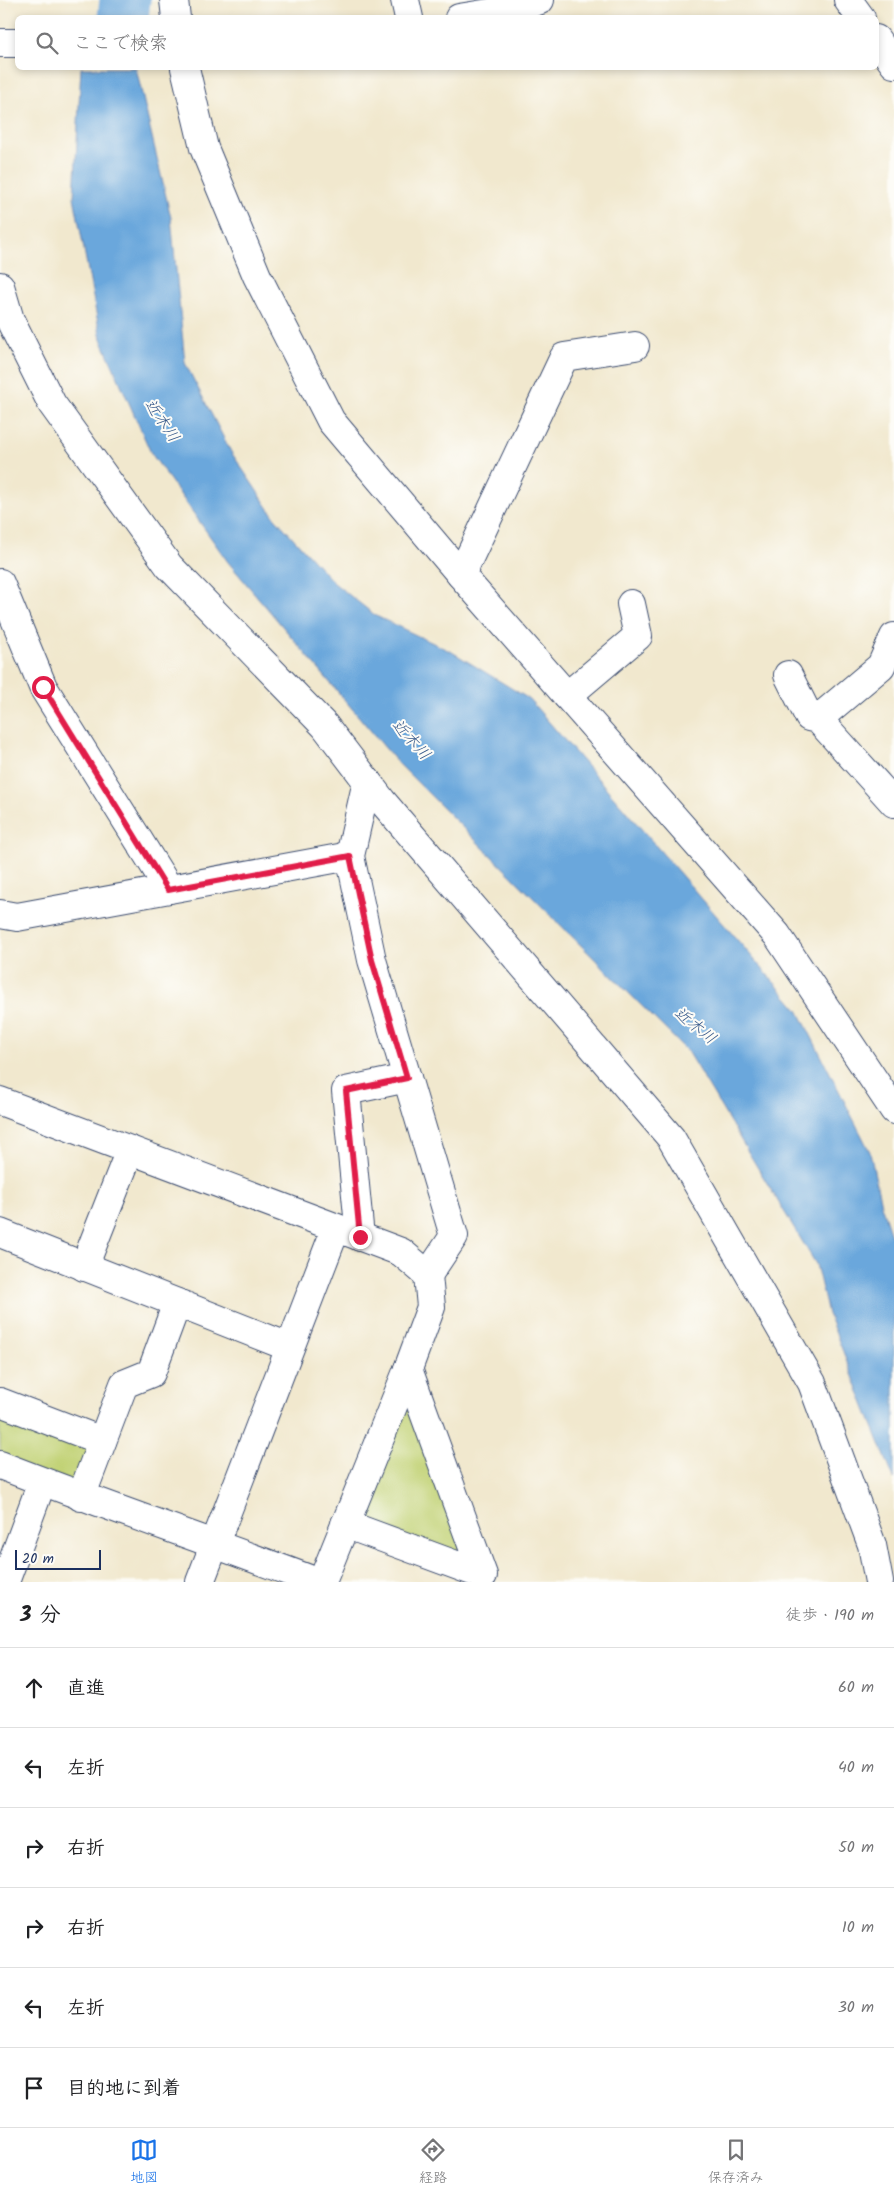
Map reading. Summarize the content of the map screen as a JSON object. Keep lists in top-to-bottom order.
{
  "water": ["近木川"],
  "scale_bar": "20 m",
  "page": {
    "search": "ここで検索",
    "scale": "20 m",
    "heading": ["3 分", "徒歩 · 190 m"],
    "list": [
      ["直進", "60 m"],
      ["左折", "40 m"],
      ["右折", "50 m"],
      ["右折", "10 m"],
      ["左折", "30 m"],
      "目的地に到着"
    ],
    "nav": ["地図", "経路", "保存済み"]
  }
}
